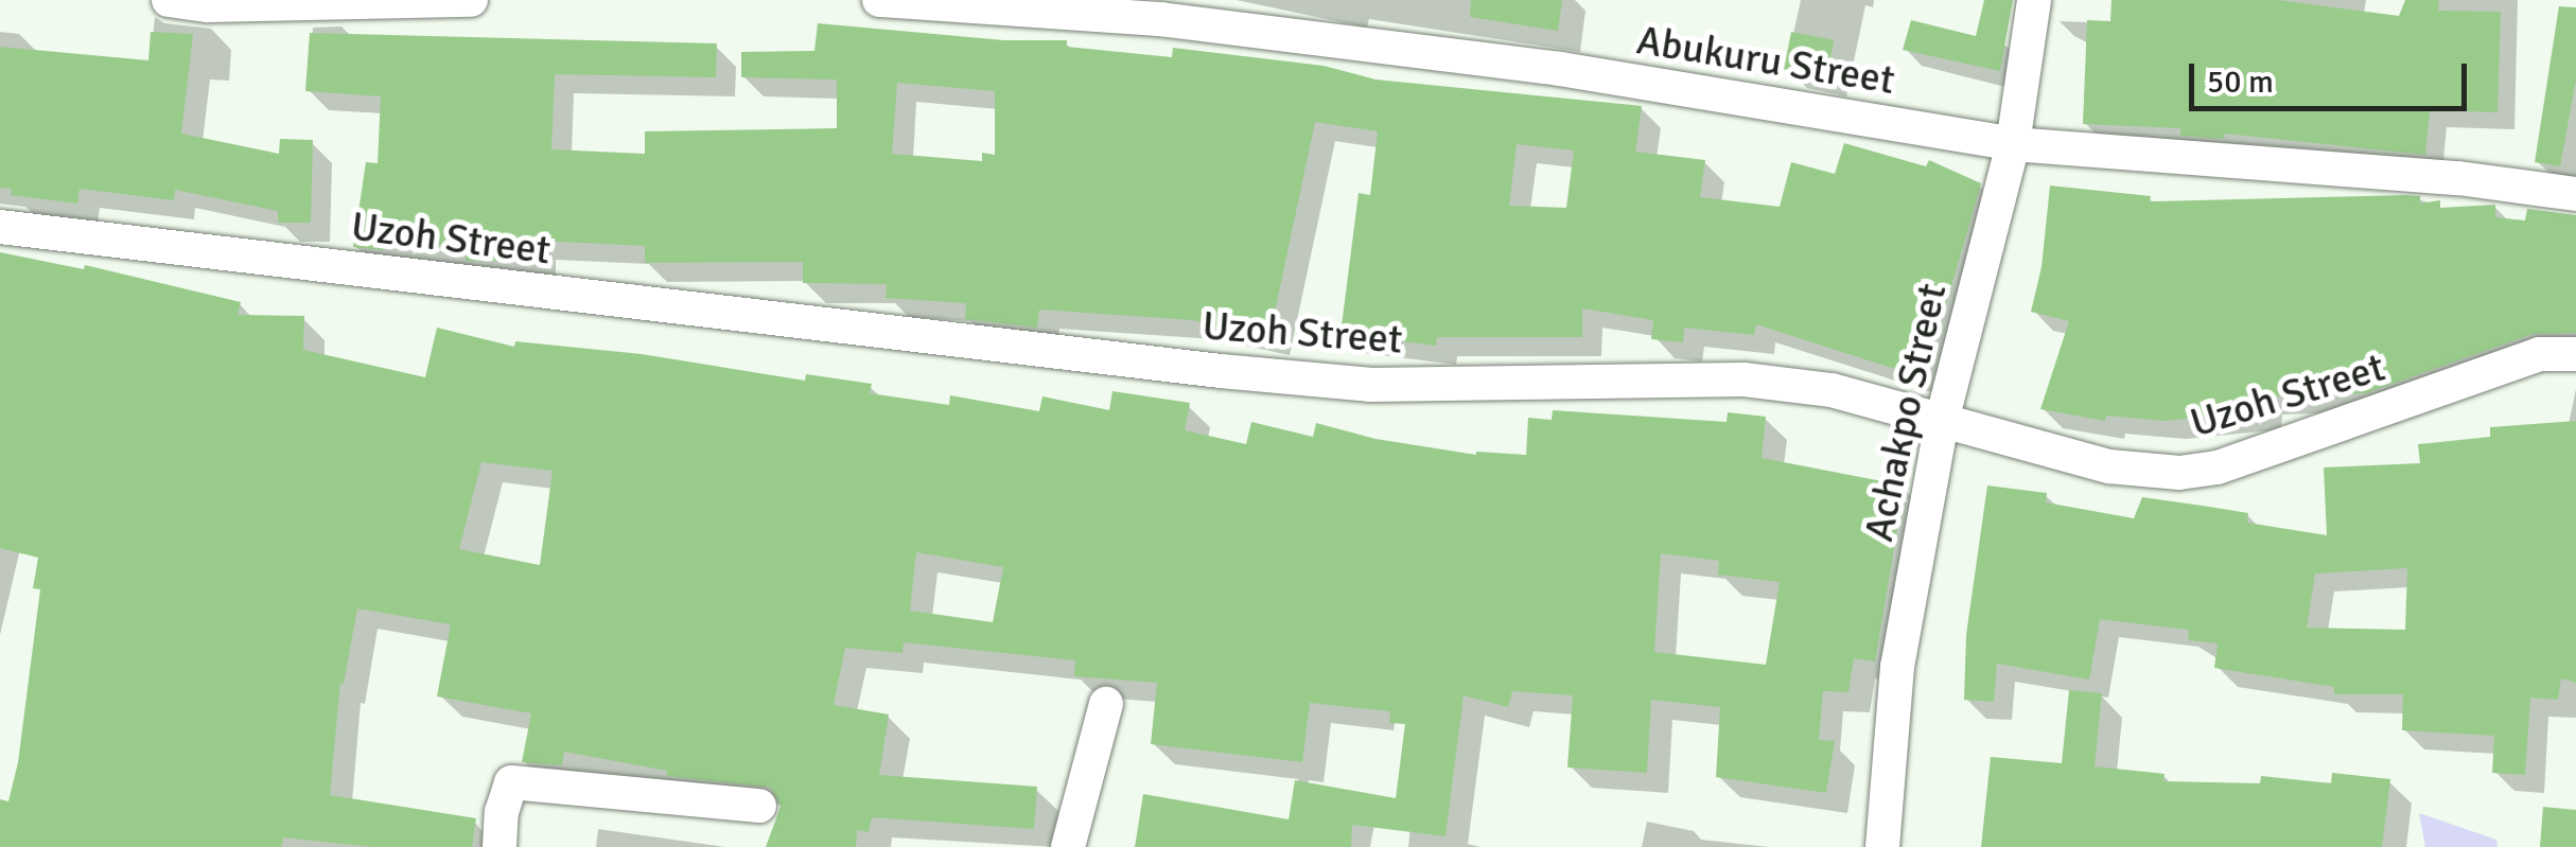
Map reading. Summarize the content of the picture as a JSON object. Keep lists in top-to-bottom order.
{
  "streets": {
    "street": ["Abukuru Street", "Uzoh Street", "Achakpo Street"]
  },
  "crossings": [
    ["Abukuru Street", "Achakpo Street"],
    ["Uzoh Street", "Achakpo Street"]
  ],
  "scale_bar": "50 m"
}
